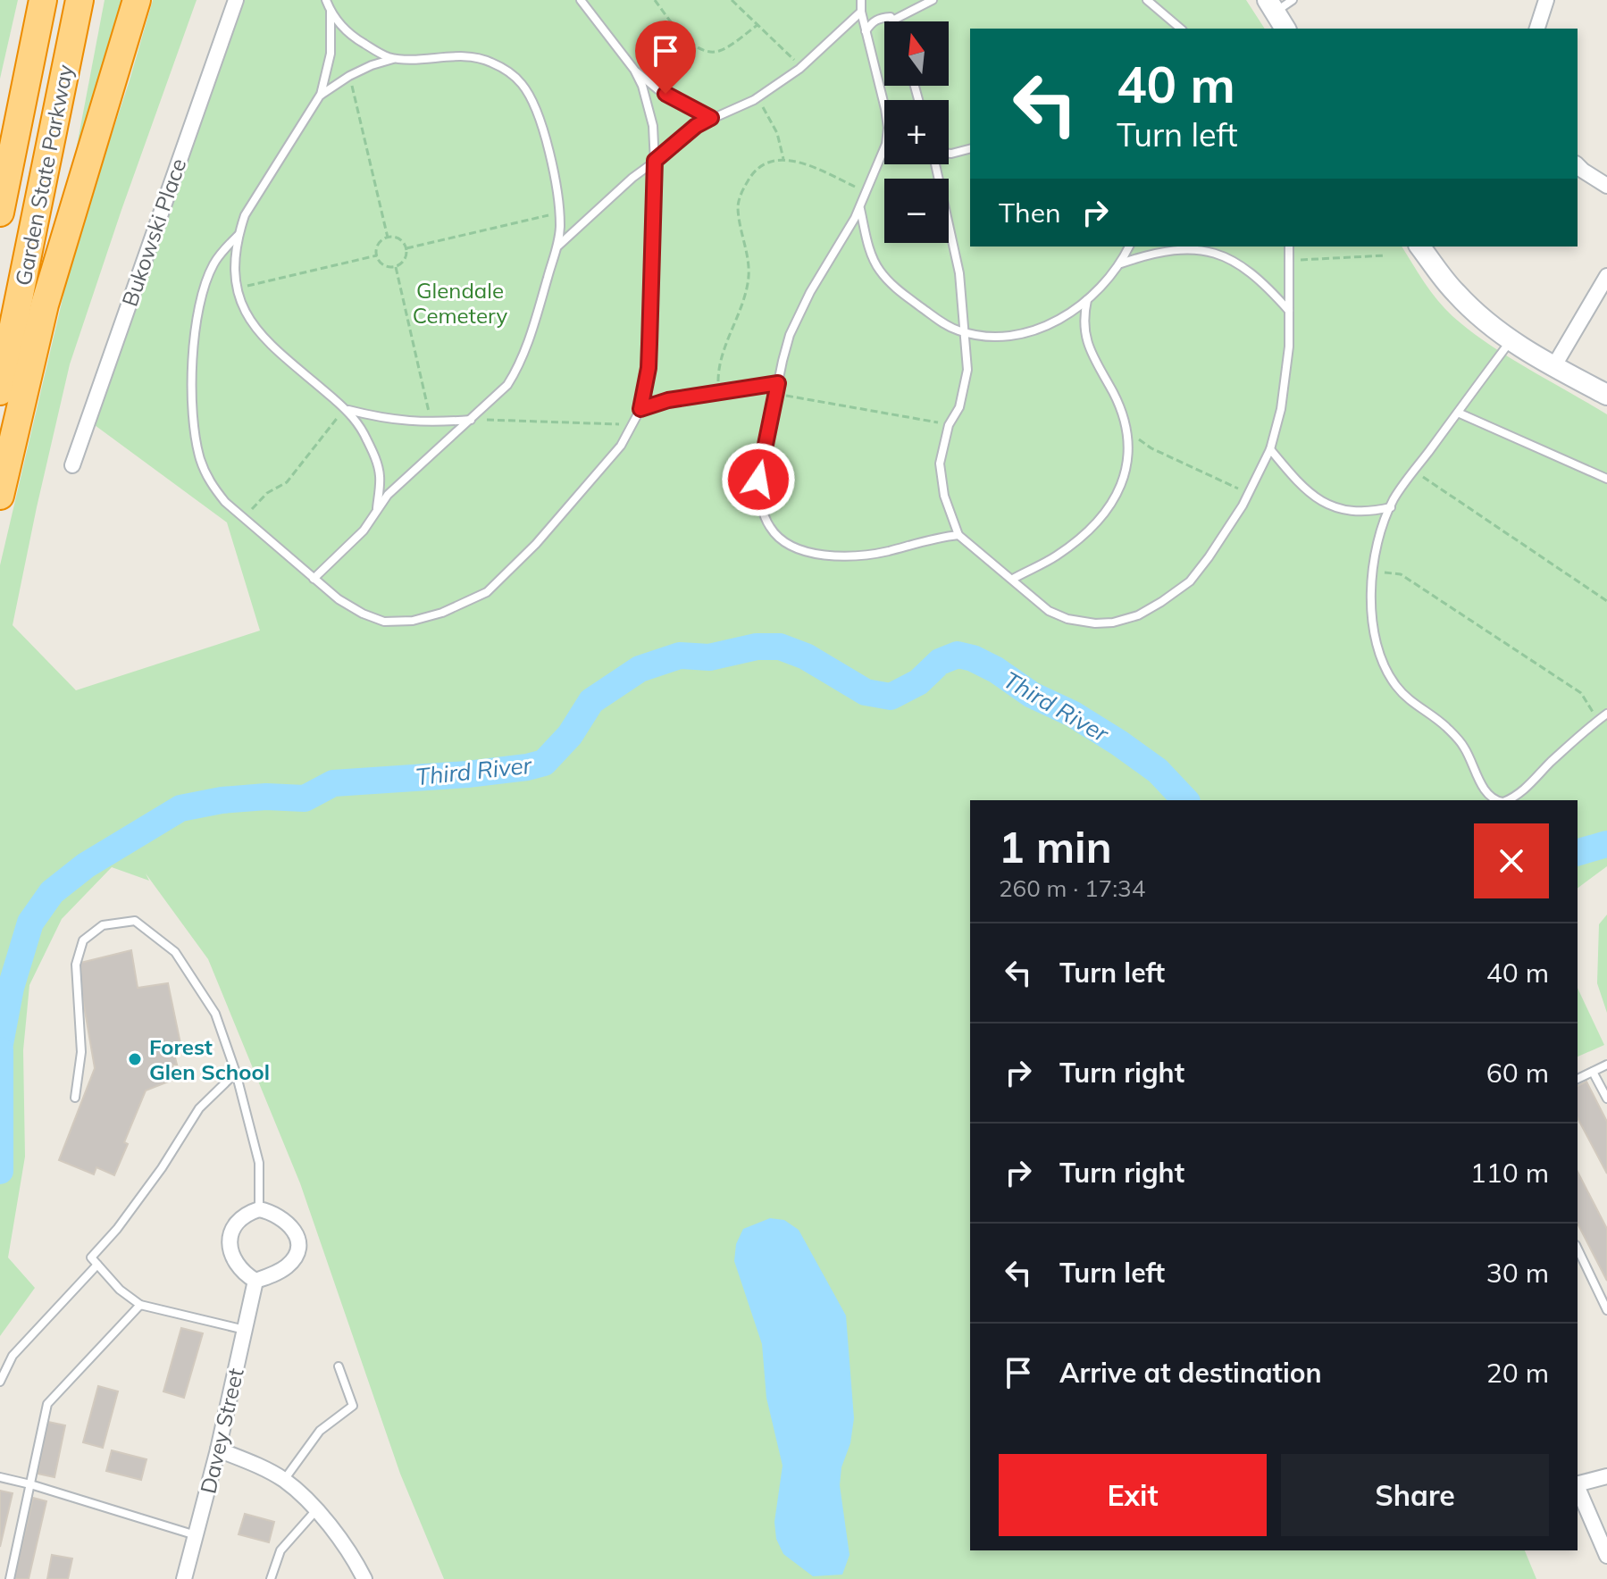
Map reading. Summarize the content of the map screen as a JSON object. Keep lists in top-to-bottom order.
{
  "streets": {
    "highway": ["Garden State Parkway"],
    "street": ["Bukowski Place", "Davey Street"]
  },
  "water": ["Third River"],
  "parks": ["Glendale Cemetery"],
  "places": ["Forest Glen School"],
  "north": "top",
  "page": {
    "map_buttons": ["+", "−"],
    "turn": ["40 m", "Turn left"],
    "then": "Then",
    "heading": ["1 min", "260 m · 17:34"],
    "list": [
      {
        "name": "Turn left",
        "value": "40 m"
      },
      {
        "name": "Turn right",
        "value": "60 m"
      },
      {
        "name": "Turn right",
        "value": "110 m"
      },
      {
        "name": "Turn left",
        "value": "30 m"
      },
      {
        "name": "Arrive at destination",
        "value": "20 m"
      }
    ],
    "buttons": ["Exit", "Share"]
  }
}
